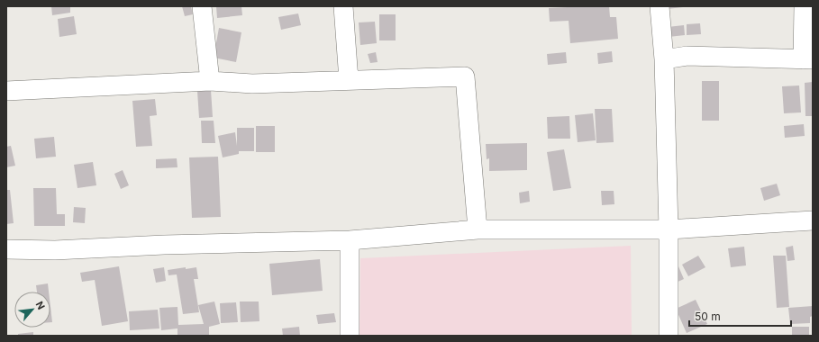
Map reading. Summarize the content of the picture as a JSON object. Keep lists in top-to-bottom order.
{
  "scale_bar": "50 m",
  "north": "top right"
}
